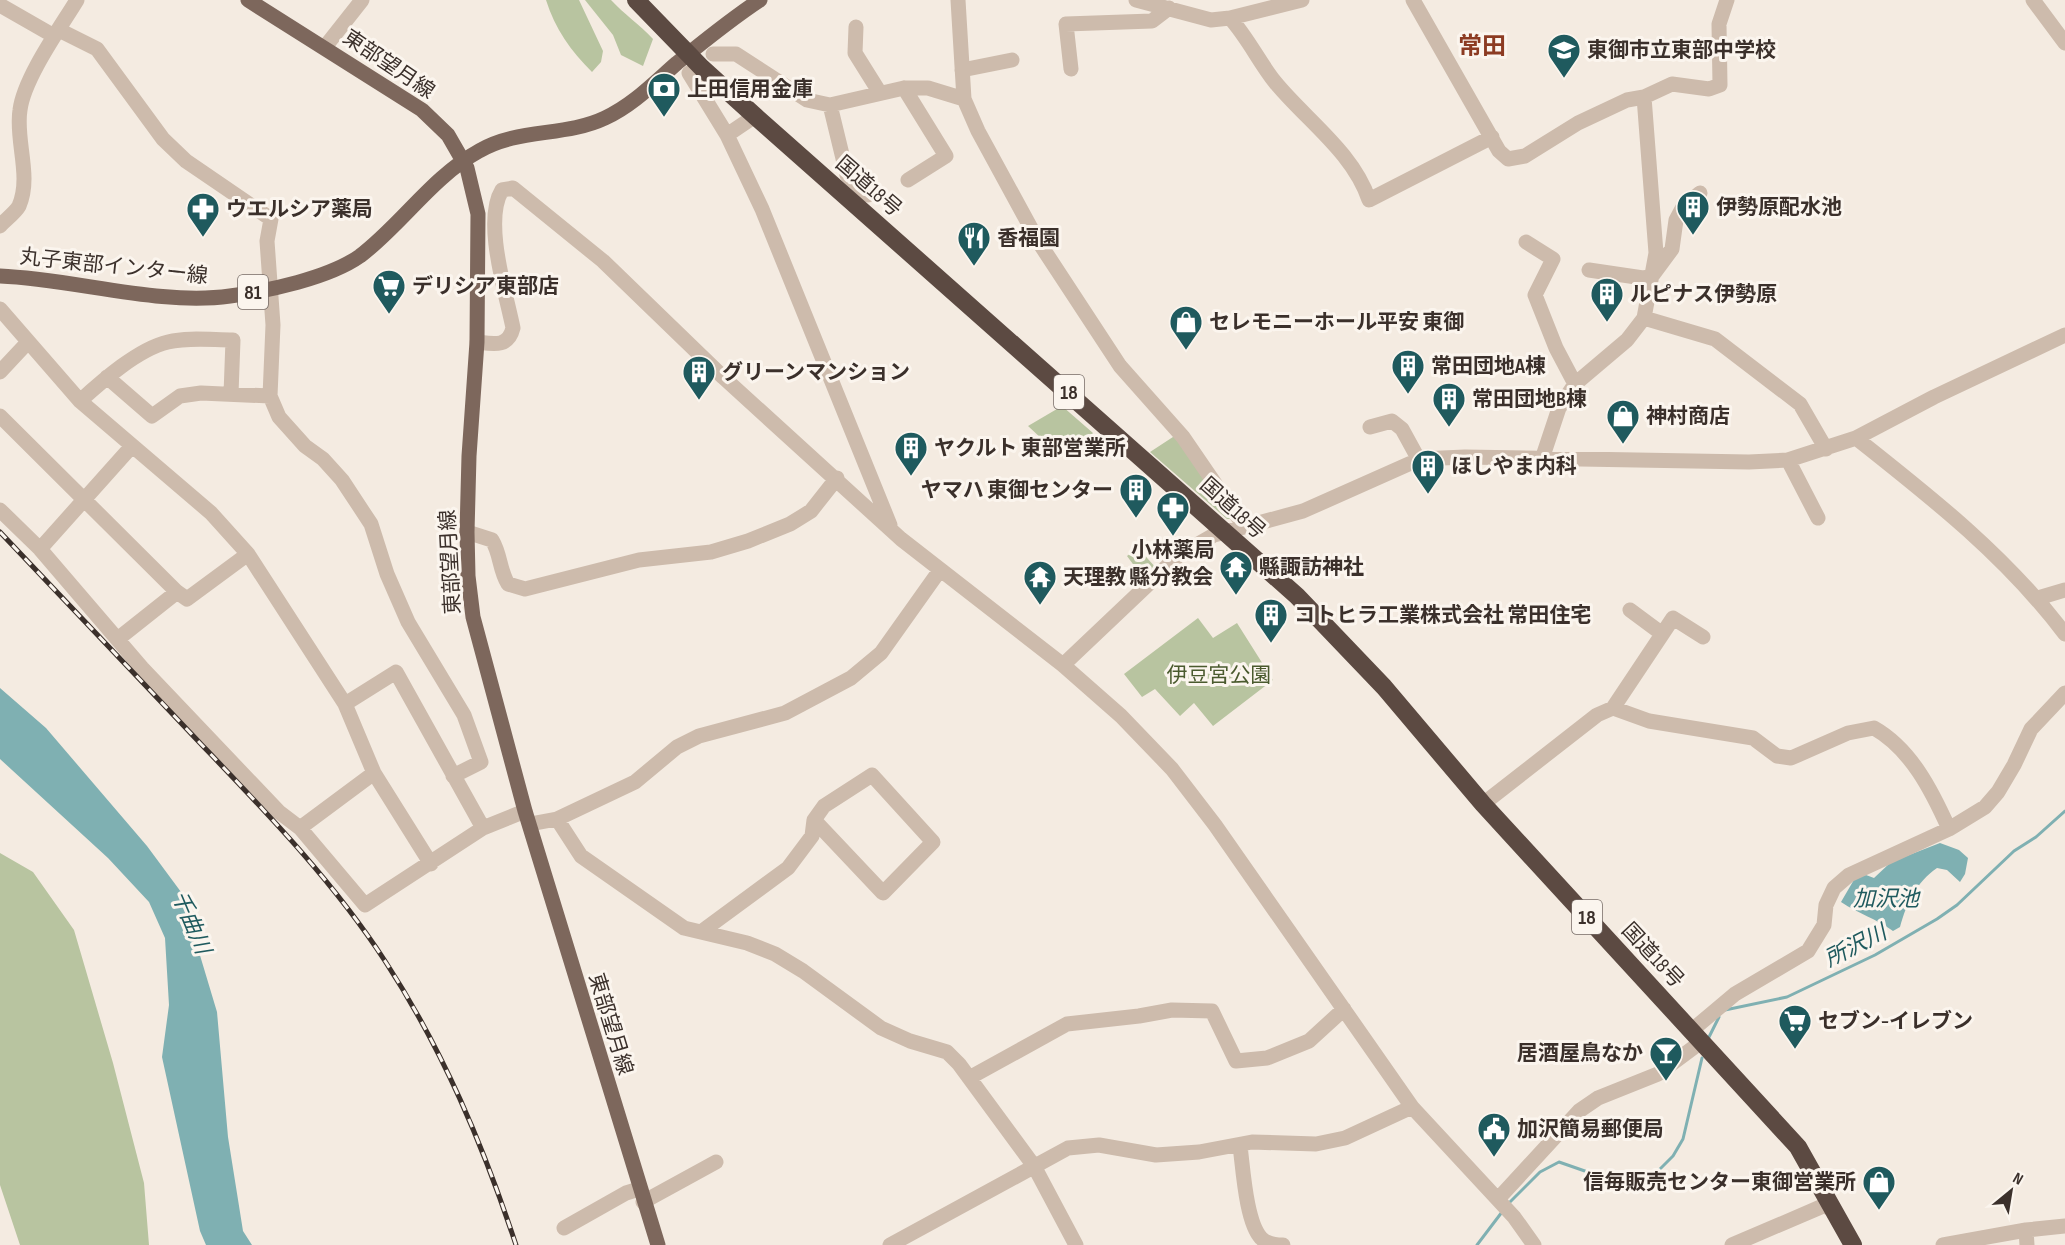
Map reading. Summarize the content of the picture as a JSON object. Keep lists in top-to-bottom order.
{
  "streets": {
    "highway": ["国道18号", "18"],
    "main road": ["東部望月線", "丸子東部インター線", "81"]
  },
  "crossings": [
    ["東部望月線", "丸子東部インター線"],
    ["国道18号", "丸子東部インター線"],
    ["国道18号", "81"],
    ["丸子東部インター線", "81"]
  ],
  "districts": ["常田"],
  "water": ["加沢池", "千曲川", "所沢川"],
  "parks": ["伊豆宮公園"],
  "places": {
    "school or university": ["東御市立東部中学校"],
    "bank": ["上田信用金庫"],
    "building": [
      "伊勢原配水池",
      "ルピナス伊勢原",
      "常田団地A棟",
      "グリーンマンション",
      "常田団地B棟",
      "ヤクルト 東部営業所",
      "ほしやま内科",
      "ヤマハ 東御センター",
      "コトヒラ工業株式会社 常田住宅"
    ],
    "pharmacy": ["ウエルシア薬局", "小林薬局"],
    "restaurant": ["香福園"],
    "supermarket": ["デリシア東部店", "セブン-イレブン"],
    "shop": ["セレモニーホール平安 東御", "神村商店", "信毎販売センター東御営業所"],
    "temple": ["縣諏訪神社", "天理教 縣分教会"],
    "bar": ["居酒屋鳥なか"],
    "public building": ["加沢簡易郵便局"]
  },
  "north": "top right"
}
